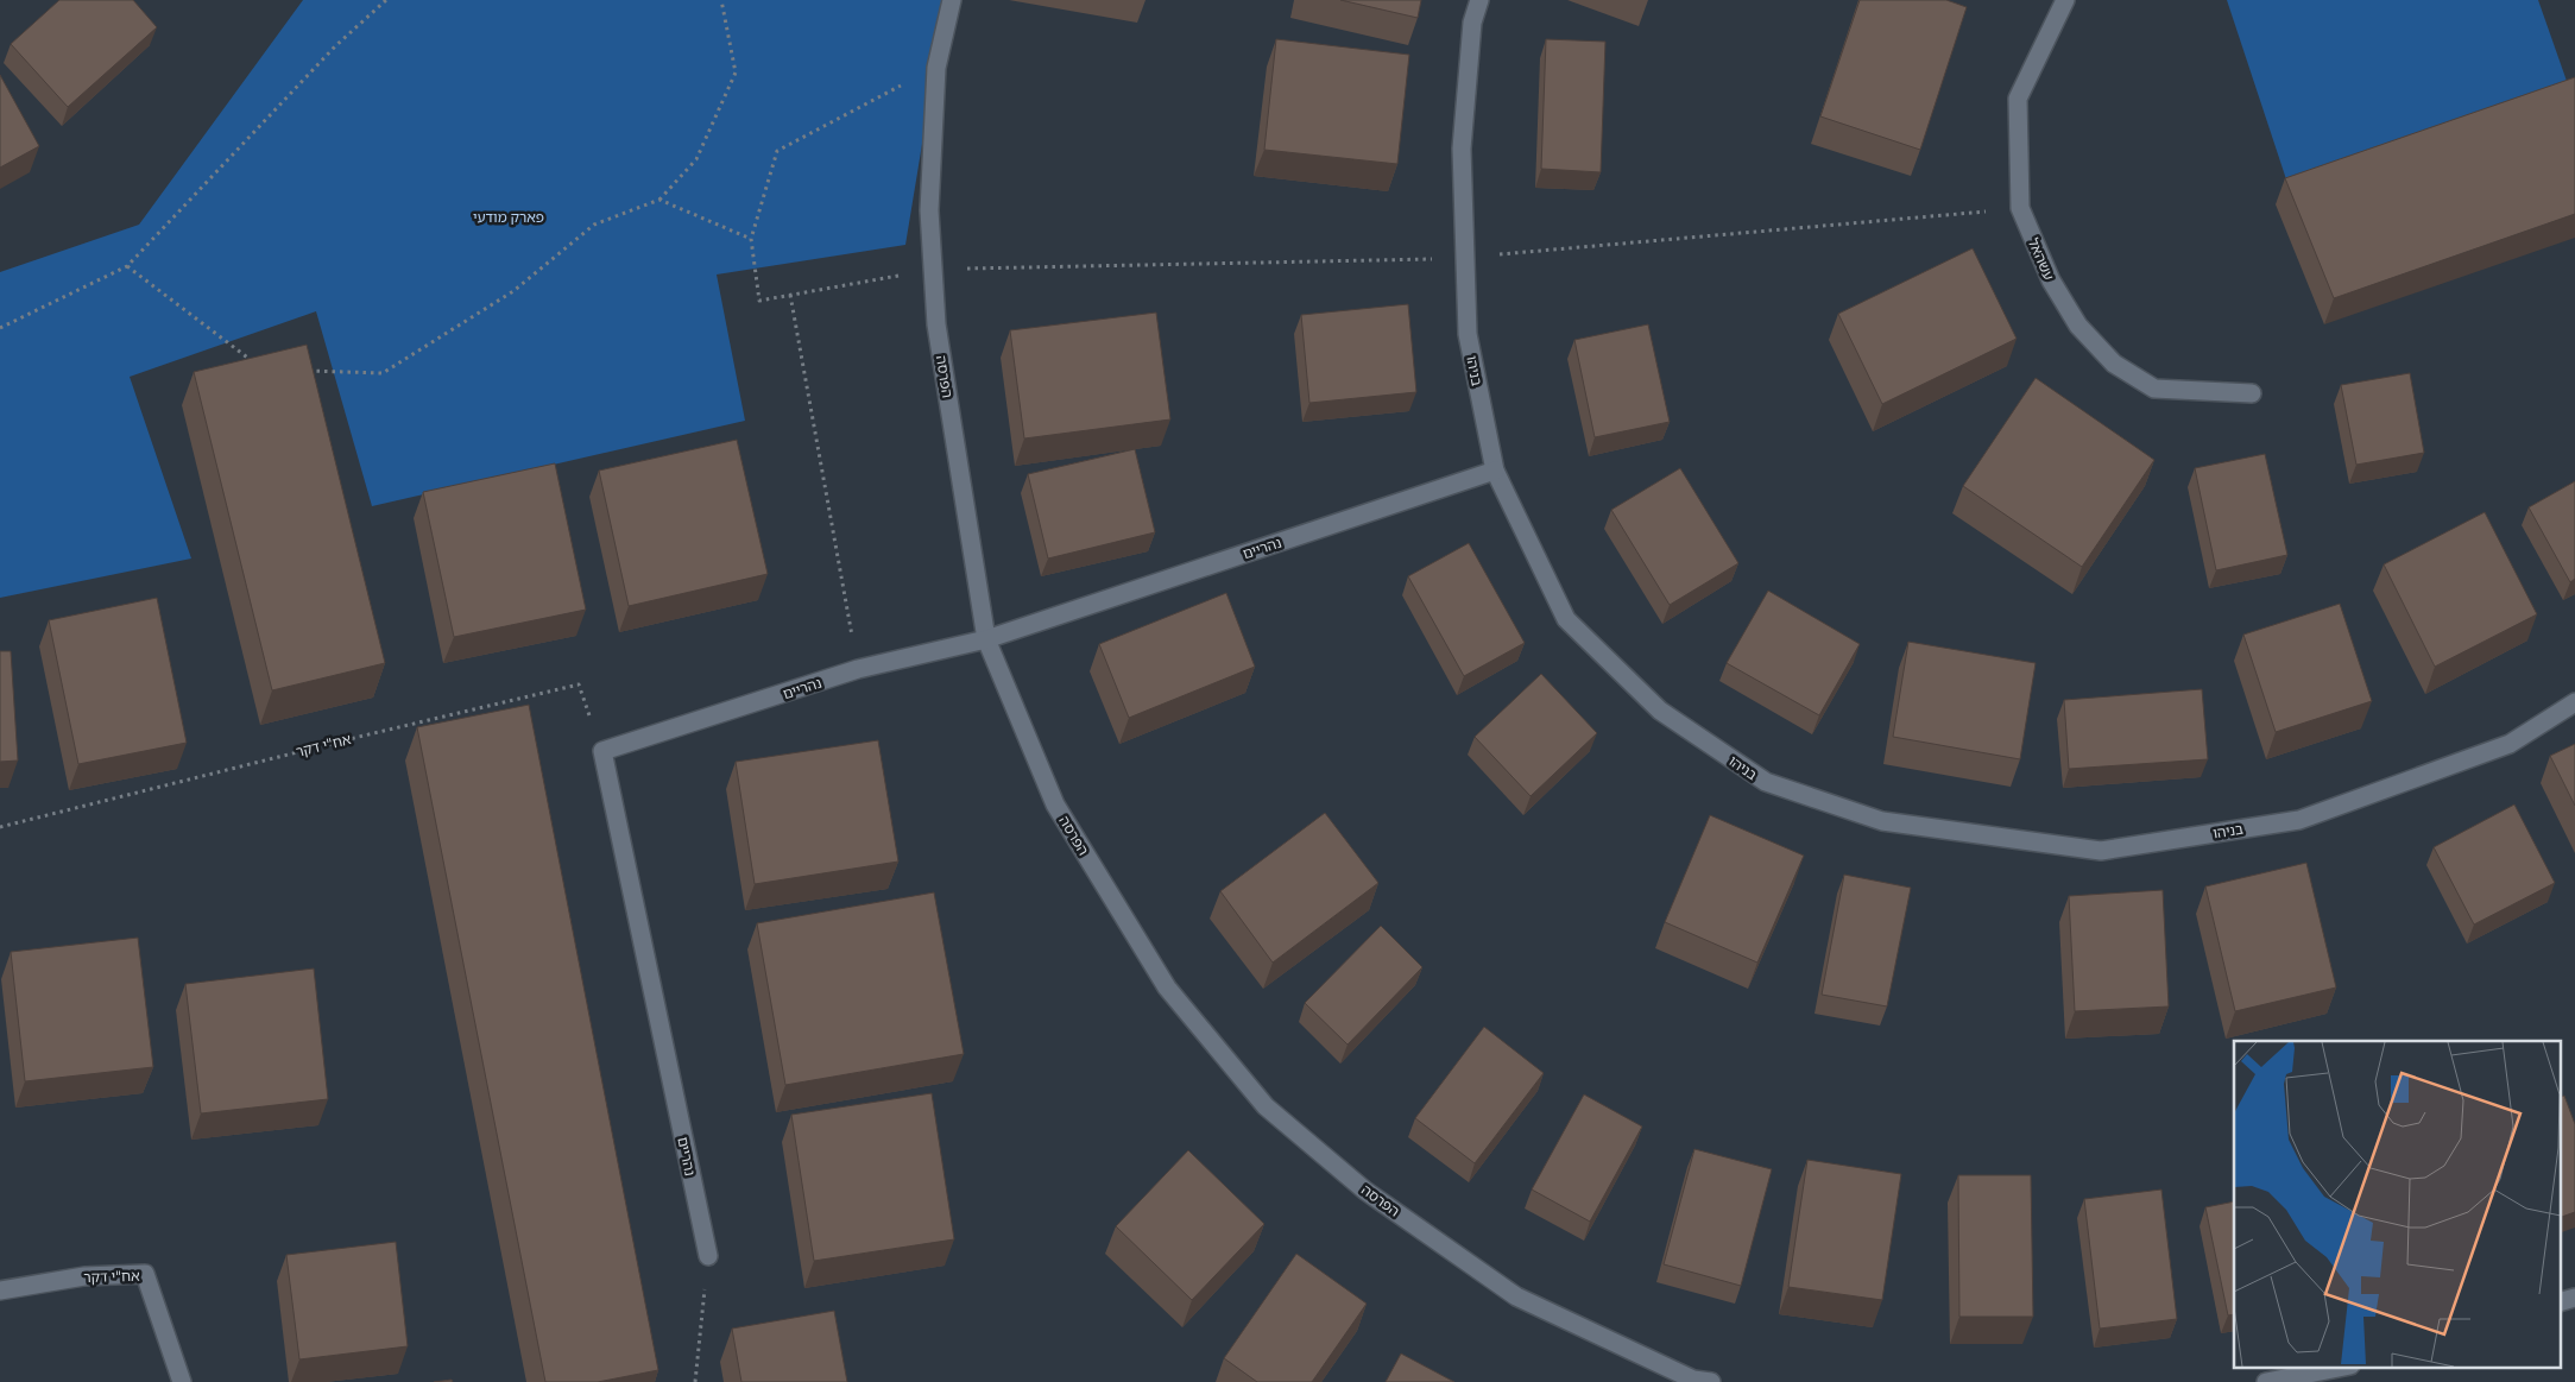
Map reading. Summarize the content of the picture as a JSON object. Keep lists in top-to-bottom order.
{
  "streets": {
    "street": [
      "עשהאל",
      "בניהו",
      "הפרסה",
      "נהריים",
      "אח\"י דקר"
    ]
  },
  "crossings": [
    ["בניהו", "נהריים"],
    ["הפרסה", "נהריים"],
    ["נהריים", "אח\"י דקר"]
  ],
  "parks": ["פארק מודעי"]
}
